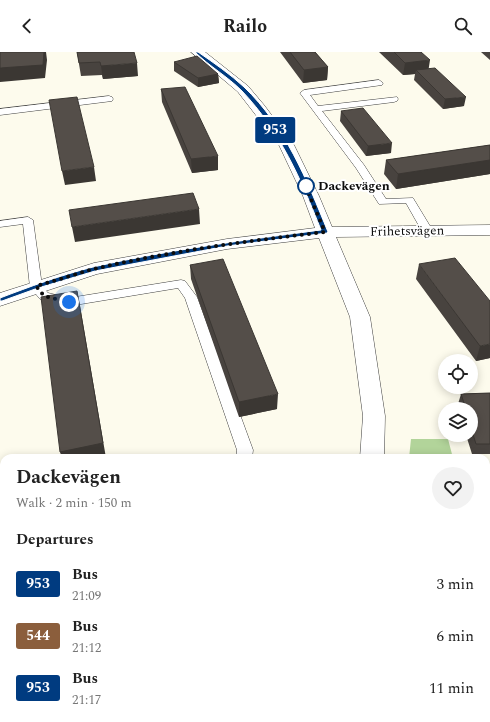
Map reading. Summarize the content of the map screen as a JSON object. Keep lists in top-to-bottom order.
{
  "streets": {
    "street": ["Frihetsvägen"]
  },
  "places": ["Dackevägen"],
  "lines": ["bus line 953"],
  "page": {
    "header": "Railo",
    "on_map": "953",
    "heading": [
      ["Dackevägen", "Walk · 2 min · 150 m"],
      "Departures"
    ],
    "list": [
      {
        "mark": "953",
        "name": "Bus",
        "note": "21:09",
        "value": "3 min"
      },
      {
        "mark": "544",
        "name": "Bus",
        "note": "21:12",
        "value": "6 min"
      },
      {
        "mark": "953",
        "name": "Bus",
        "note": "21:17",
        "value": "11 min"
      }
    ]
  }
}
